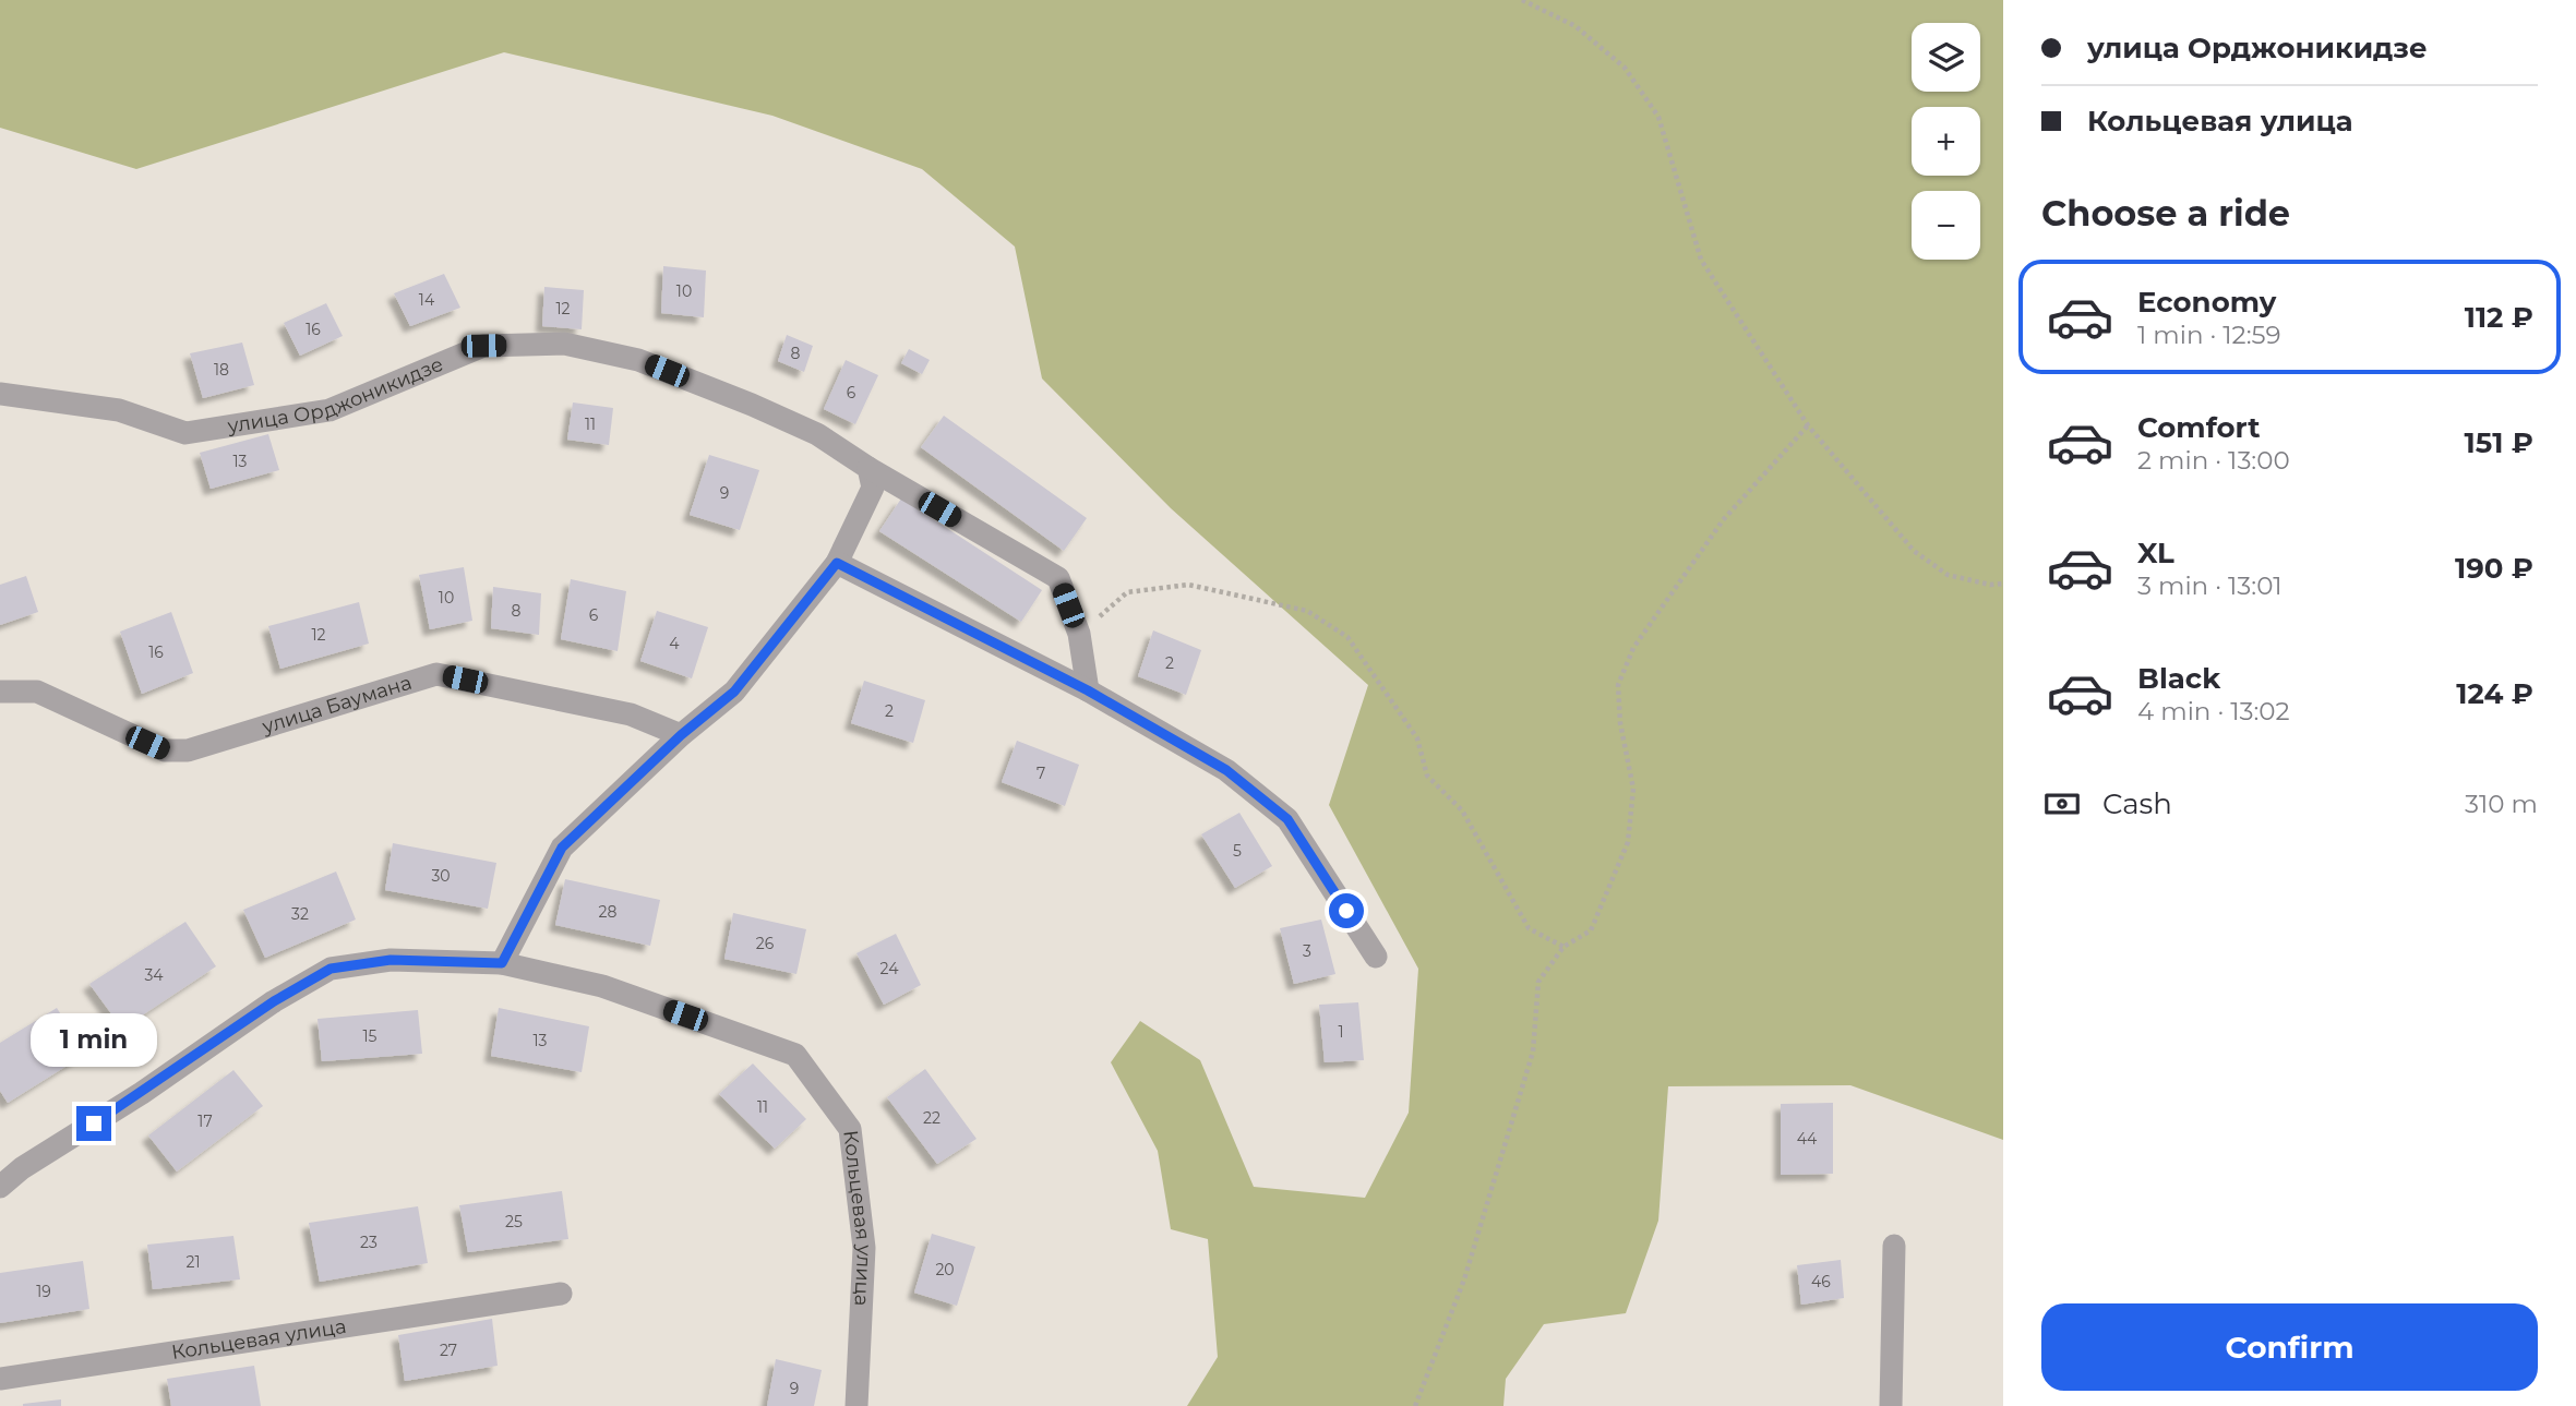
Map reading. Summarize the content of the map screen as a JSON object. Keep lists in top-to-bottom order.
{
  "streets": {
    "street": ["улица Орджоникидзе", "улица Баумана", "Кольцевая улица"]
  },
  "house_numbers": [
    "10",
    "14",
    "12",
    "16",
    "8",
    "18",
    "6",
    "11",
    "13",
    "9",
    "10",
    "8",
    "6",
    "12",
    "4",
    "16",
    "2",
    "2",
    "7",
    "5",
    "30",
    "28",
    "32",
    "26",
    "3",
    "24",
    "34",
    "1",
    "15",
    "13",
    "11",
    "22",
    "17",
    "44",
    "25",
    "23",
    "21",
    "20",
    "46",
    "19",
    "27",
    "9"
  ],
  "page": {
    "banner": ["улица Орджоникидзе", "Кольцевая улица"],
    "map_buttons": ["+", "−"],
    "heading": "Choose a ride",
    "list": [
      {
        "name": "Economy",
        "note": "1 min · 12:59",
        "value": "112 ₽"
      },
      {
        "name": "Comfort",
        "note": "2 min · 13:00",
        "value": "151 ₽"
      },
      {
        "name": "XL",
        "note": "3 min · 13:01",
        "value": "190 ₽"
      },
      {
        "name": "Black",
        "note": "4 min · 13:02",
        "value": "124 ₽"
      }
    ],
    "pay": ["Cash", "310 m"],
    "bubble": "1 min",
    "buttons": "Confirm"
  }
}
